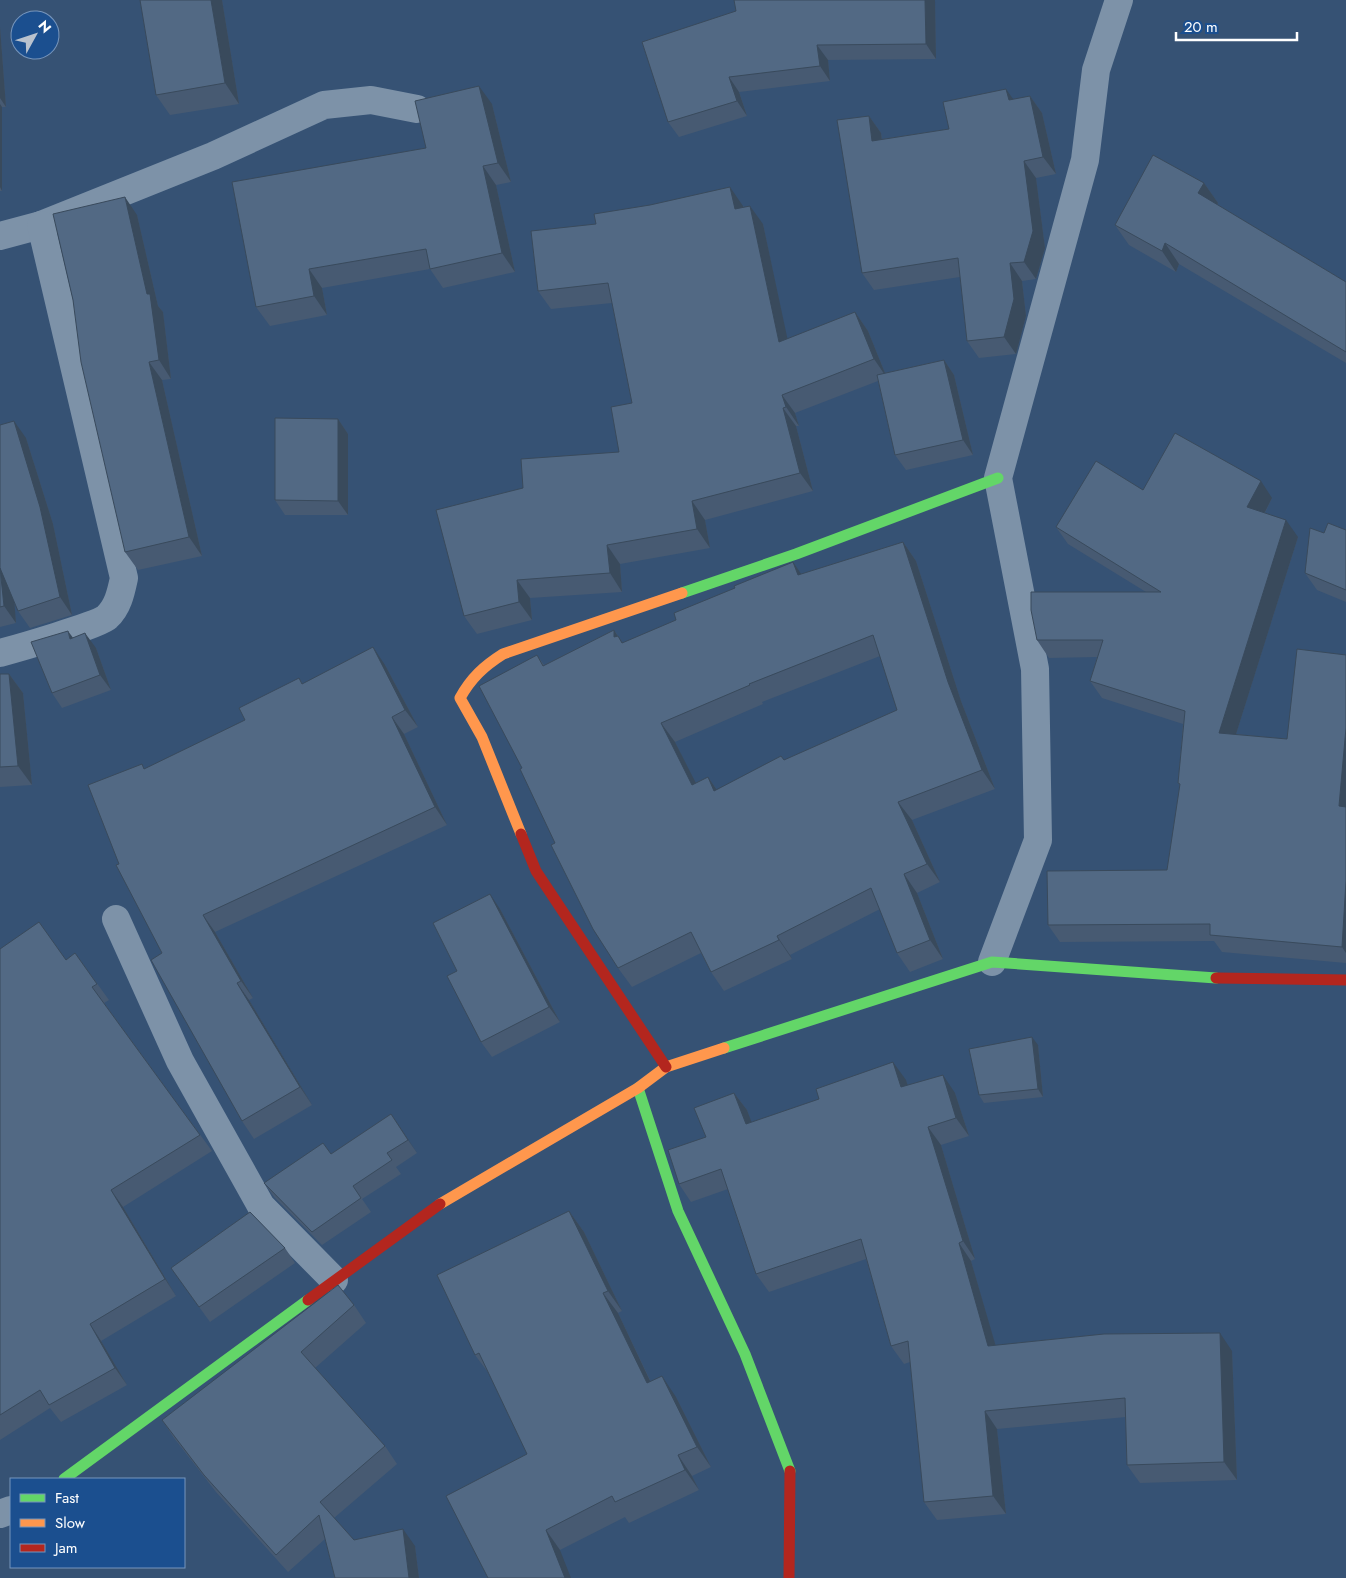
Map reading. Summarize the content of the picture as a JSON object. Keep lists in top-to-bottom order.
{
  "legend": ["Fast", "Slow", "Jam"],
  "scale_bar": "20 m",
  "north": "top right"
}
